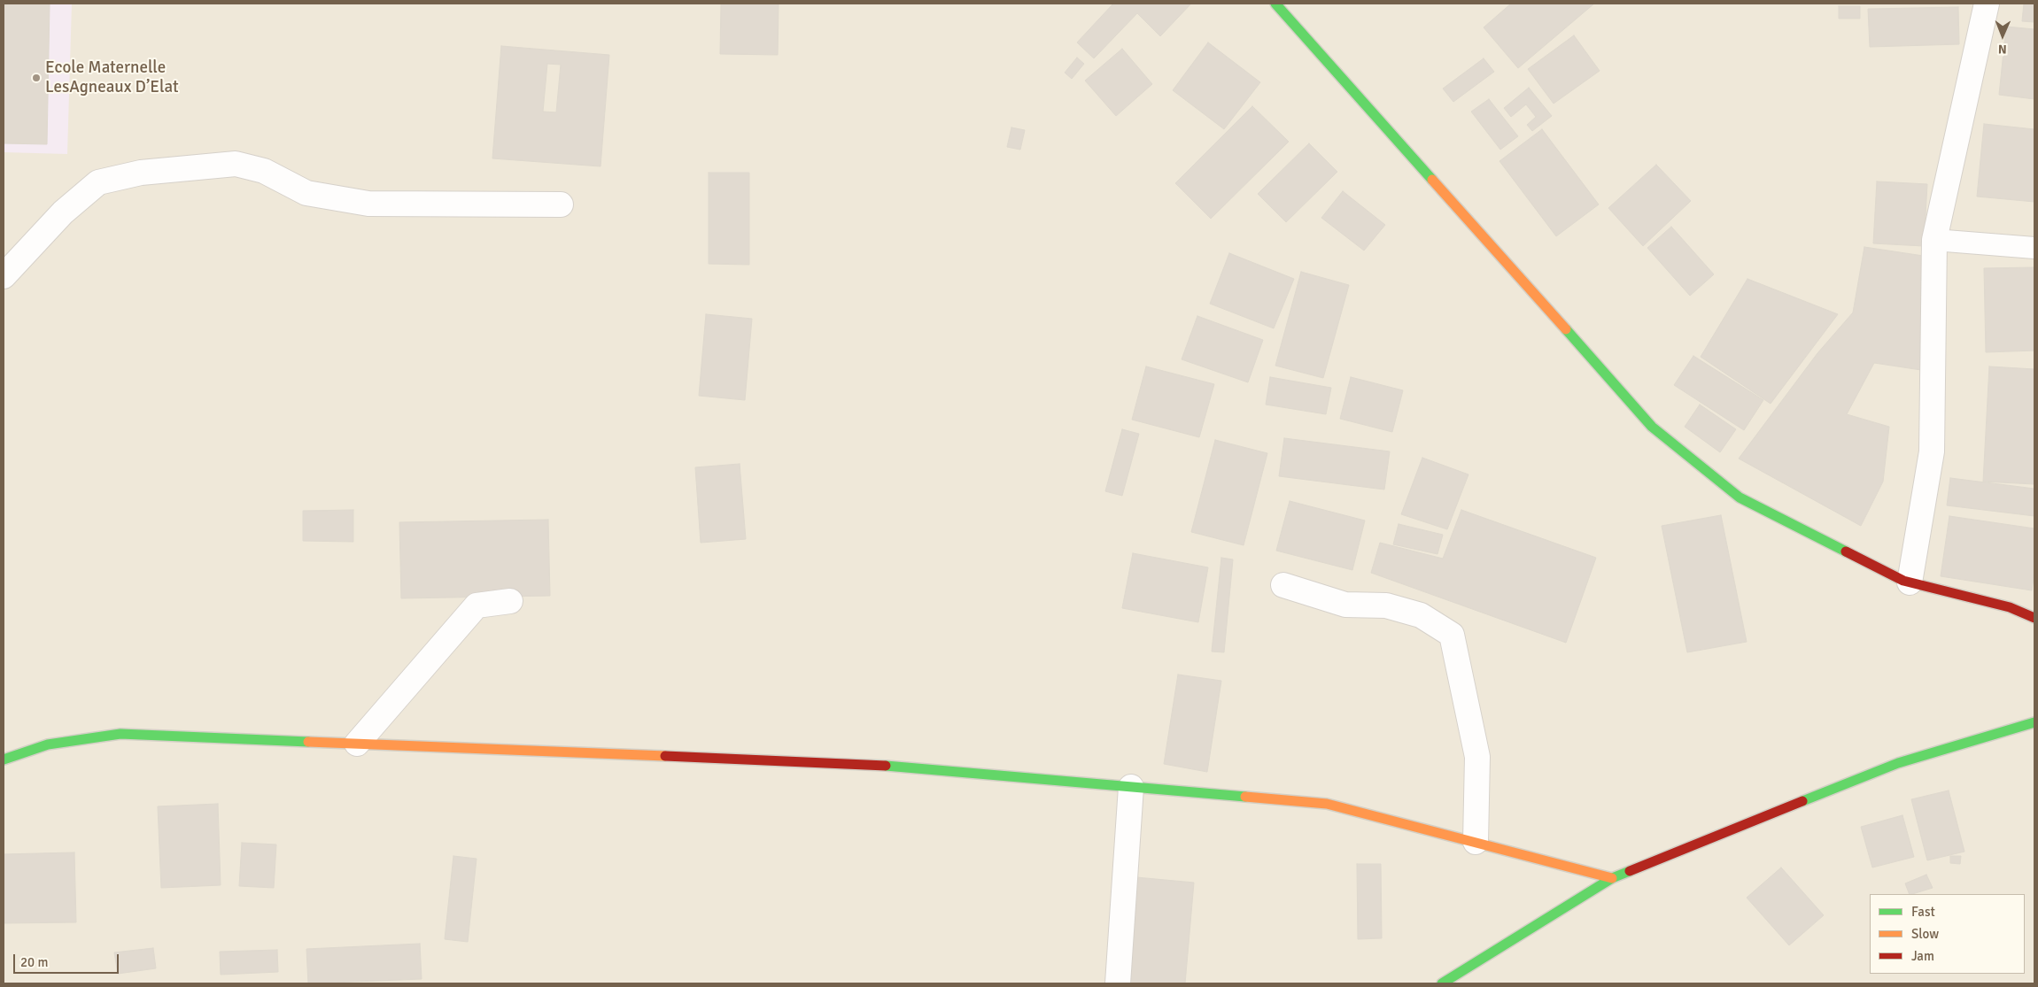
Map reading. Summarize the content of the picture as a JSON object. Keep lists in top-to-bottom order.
{
  "places": ["Ecole Maternelle LesAgneaux D’Elat"],
  "legend": ["Fast", "Slow", "Jam"],
  "scale_bar": "20 m",
  "north": "bottom"
}
